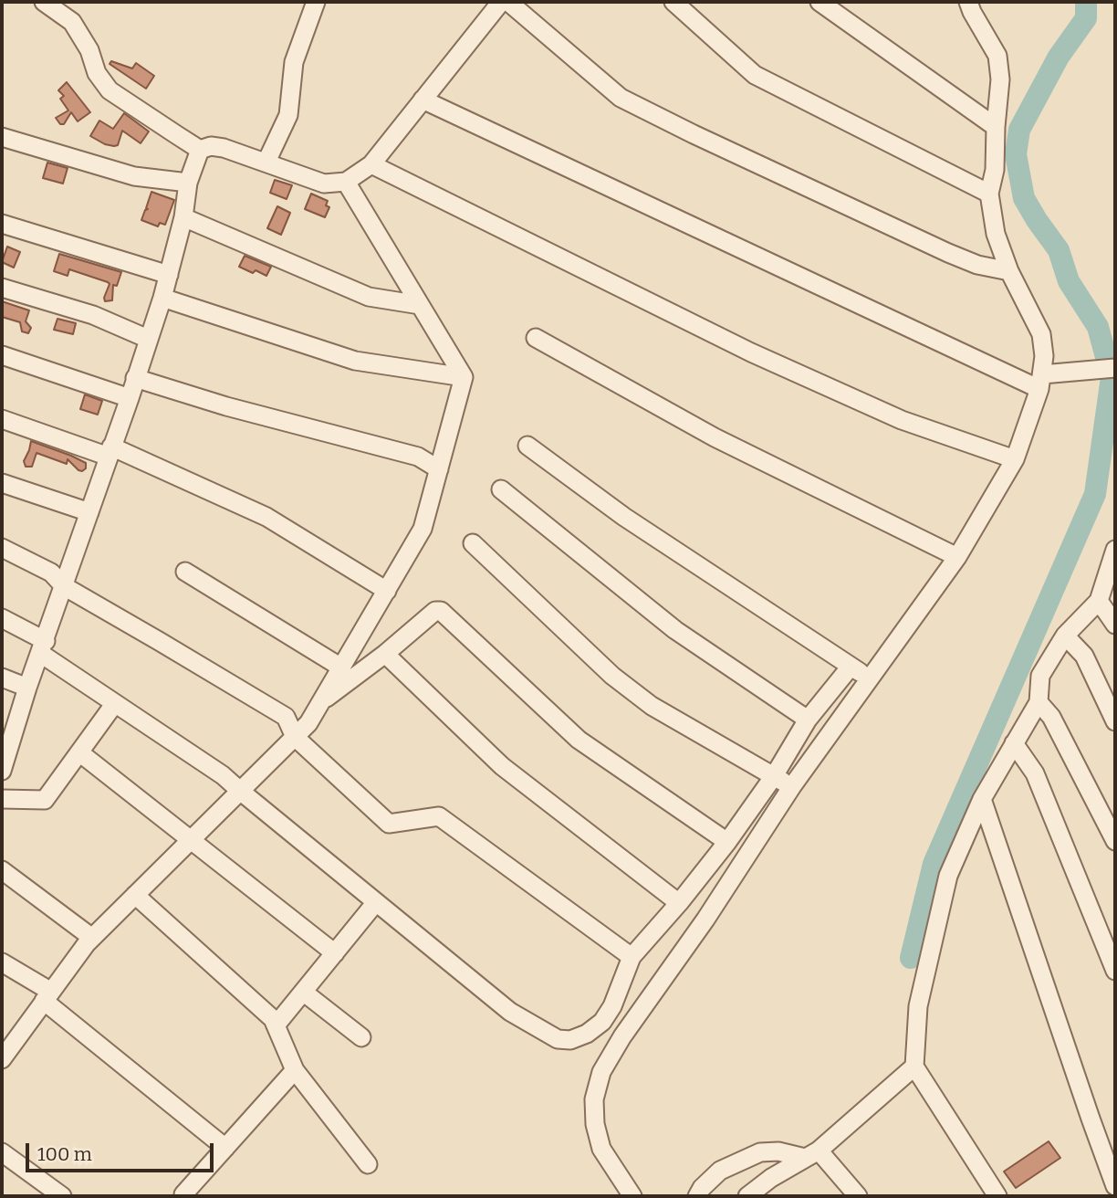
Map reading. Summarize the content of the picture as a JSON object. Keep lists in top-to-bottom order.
{
  "scale_bar": "100 m"
}
